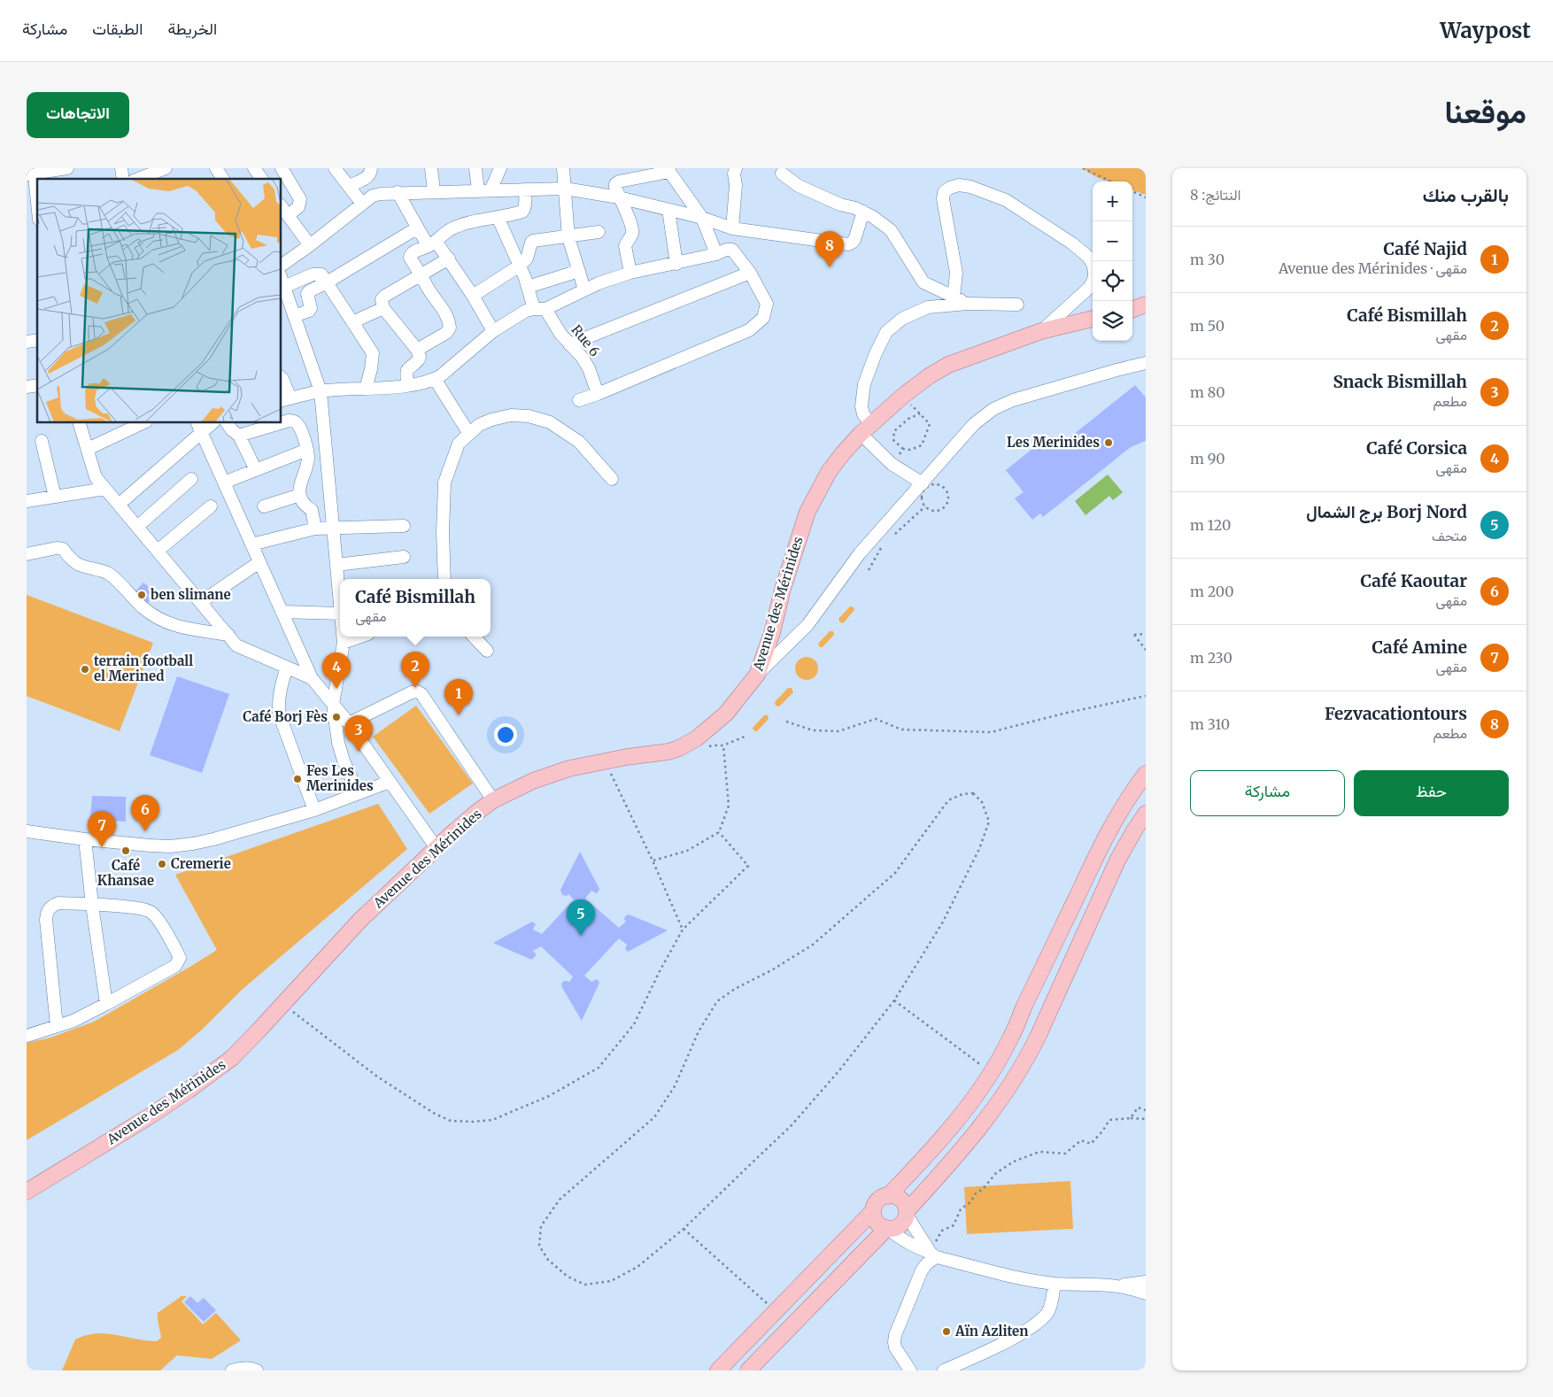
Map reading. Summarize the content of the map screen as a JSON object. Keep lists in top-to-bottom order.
{
  "streets": {
    "main road": ["Avenue des Mérinides"],
    "street": ["Rue 6"]
  },
  "places": [
    "Les Merinides",
    "ben slimane",
    "terrain football el Merined",
    "Café Borj Fès",
    "Fes Les Merinides",
    "Café Khansae",
    "Cremerie",
    "Aïn Azliten"
  ],
  "page": {
    "header": "Waypost",
    "nav": ["الخريطة", "الطبقات", "مشاركة"],
    "title": "موقعنا",
    "buttons": [
      "الاتجاهات",
      ["حفظ", "مشاركة"]
    ],
    "heading": ["بالقرب منك", "النتائج: 8"],
    "map_buttons": ["+", "−"],
    "list": [
      {
        "mark": "1",
        "name": "Café Najid",
        "note": "مقهى · Avenue des Mérinides",
        "value": "30 m"
      },
      {
        "mark": "2",
        "name": "Café Bismillah",
        "note": "مقهى",
        "value": "50 m"
      },
      {
        "mark": "3",
        "name": "Snack Bismillah",
        "note": "مطعم",
        "value": "80 m"
      },
      {
        "mark": "4",
        "name": "Café Corsica",
        "note": "مقهى",
        "value": "90 m"
      },
      {
        "mark": "5",
        "name": "Borj Nord برج الشمال",
        "note": "متحف",
        "value": "120 m"
      },
      {
        "mark": "6",
        "name": "Café Kaoutar",
        "note": "مقهى",
        "value": "200 m"
      },
      {
        "mark": "7",
        "name": "Café Amine",
        "note": "مقهى",
        "value": "230 m"
      },
      {
        "mark": "8",
        "name": "Fezvacationtours",
        "note": "مطعم",
        "value": "310 m"
      }
    ],
    "pins": [
      "8",
      "2",
      "4",
      "1",
      "3",
      "6",
      "7",
      "5"
    ],
    "popup": ["Café Bismillah", "مقهى"]
  }
}
